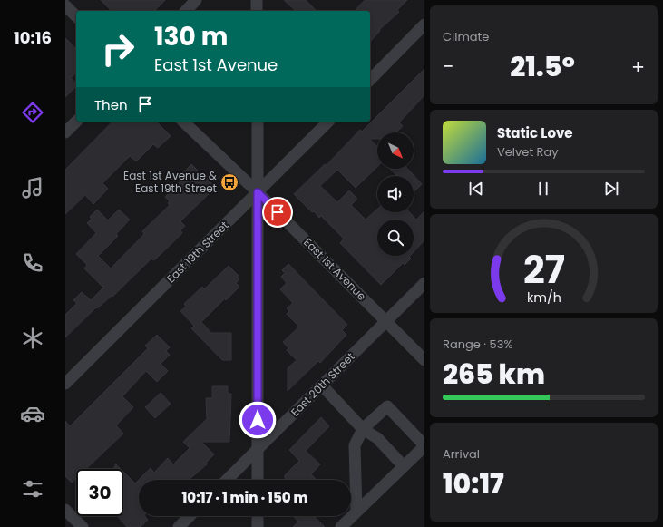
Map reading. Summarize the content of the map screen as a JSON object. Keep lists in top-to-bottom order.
{
  "streets": {
    "street": ["East 19th Street", "East 1st Avenue", "East 20th Street"]
  },
  "crossings": [
    ["East 19th Street", "East 1st Avenue"],
    ["East 1st Avenue", "East 20th Street"]
  ],
  "places": {
    "bus stop": ["East 1st Avenue & East 19th Street"]
  },
  "north": "bottom right",
  "page": {
    "tabs": "10:16",
    "tile": [
      "Climate",
      ["Range · 53%", "265 km"],
      ["Arrival", "10:17"]
    ],
    "turn": ["130 m", "East 1st Avenue"],
    "heat": ["−", "21.5°", "+"],
    "then": "Then",
    "song": ["Static Love", "Velvet Ray"],
    "limit": "30",
    "trip": "10:17 · 1 min · 150 m",
    "gauge": ["27", "km/h"]
  }
}
